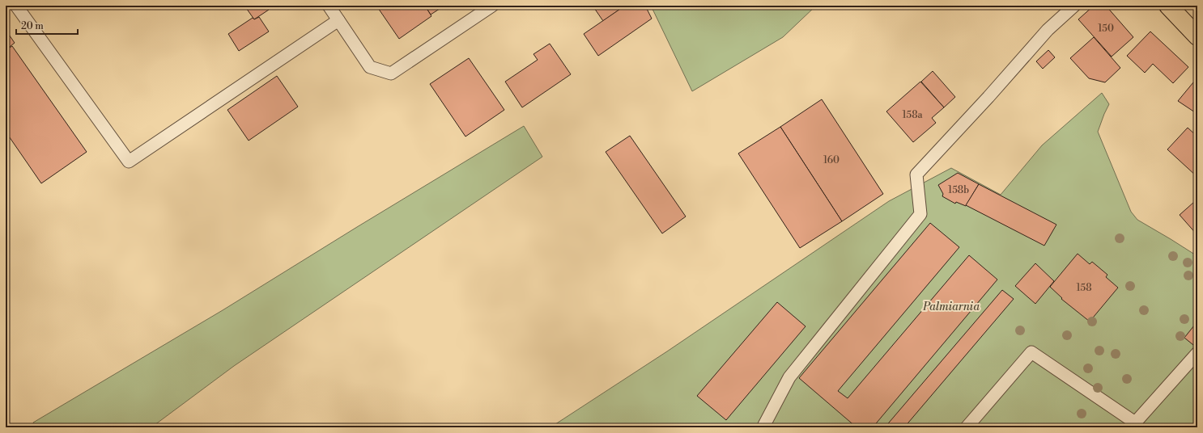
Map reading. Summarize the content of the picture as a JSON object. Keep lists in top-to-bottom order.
{
  "parks": ["Palmiarnia"],
  "house_numbers": [
    "150",
    "158a",
    "160",
    "158b",
    "158"
  ],
  "scale_bar": "20 m"
}
